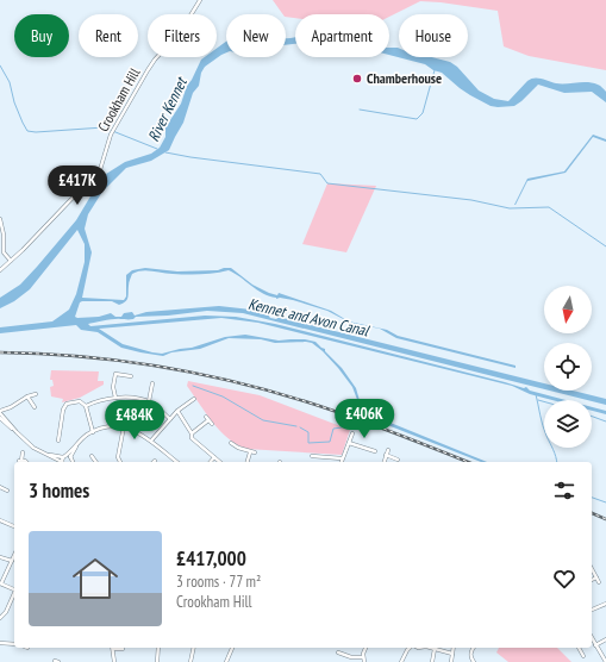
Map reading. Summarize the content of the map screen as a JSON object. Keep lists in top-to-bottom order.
{
  "streets": {
    "street": ["Crookham Hill"]
  },
  "water": ["River Kennet", "Kennet and Avon Canal"],
  "places": ["Chamberhouse"],
  "north": "bottom",
  "page": {
    "chip": [
      "Buy",
      "Rent",
      "Filters",
      "New",
      "Apartment",
      "House"
    ],
    "price": ["£417K", "£406K", "£484K"],
    "heading": "3 homes",
    "list": [
      {
        "name": "£417,000",
        "note": "3 rooms · 77 m² · Crookham Hill"
      }
    ]
  }
}
